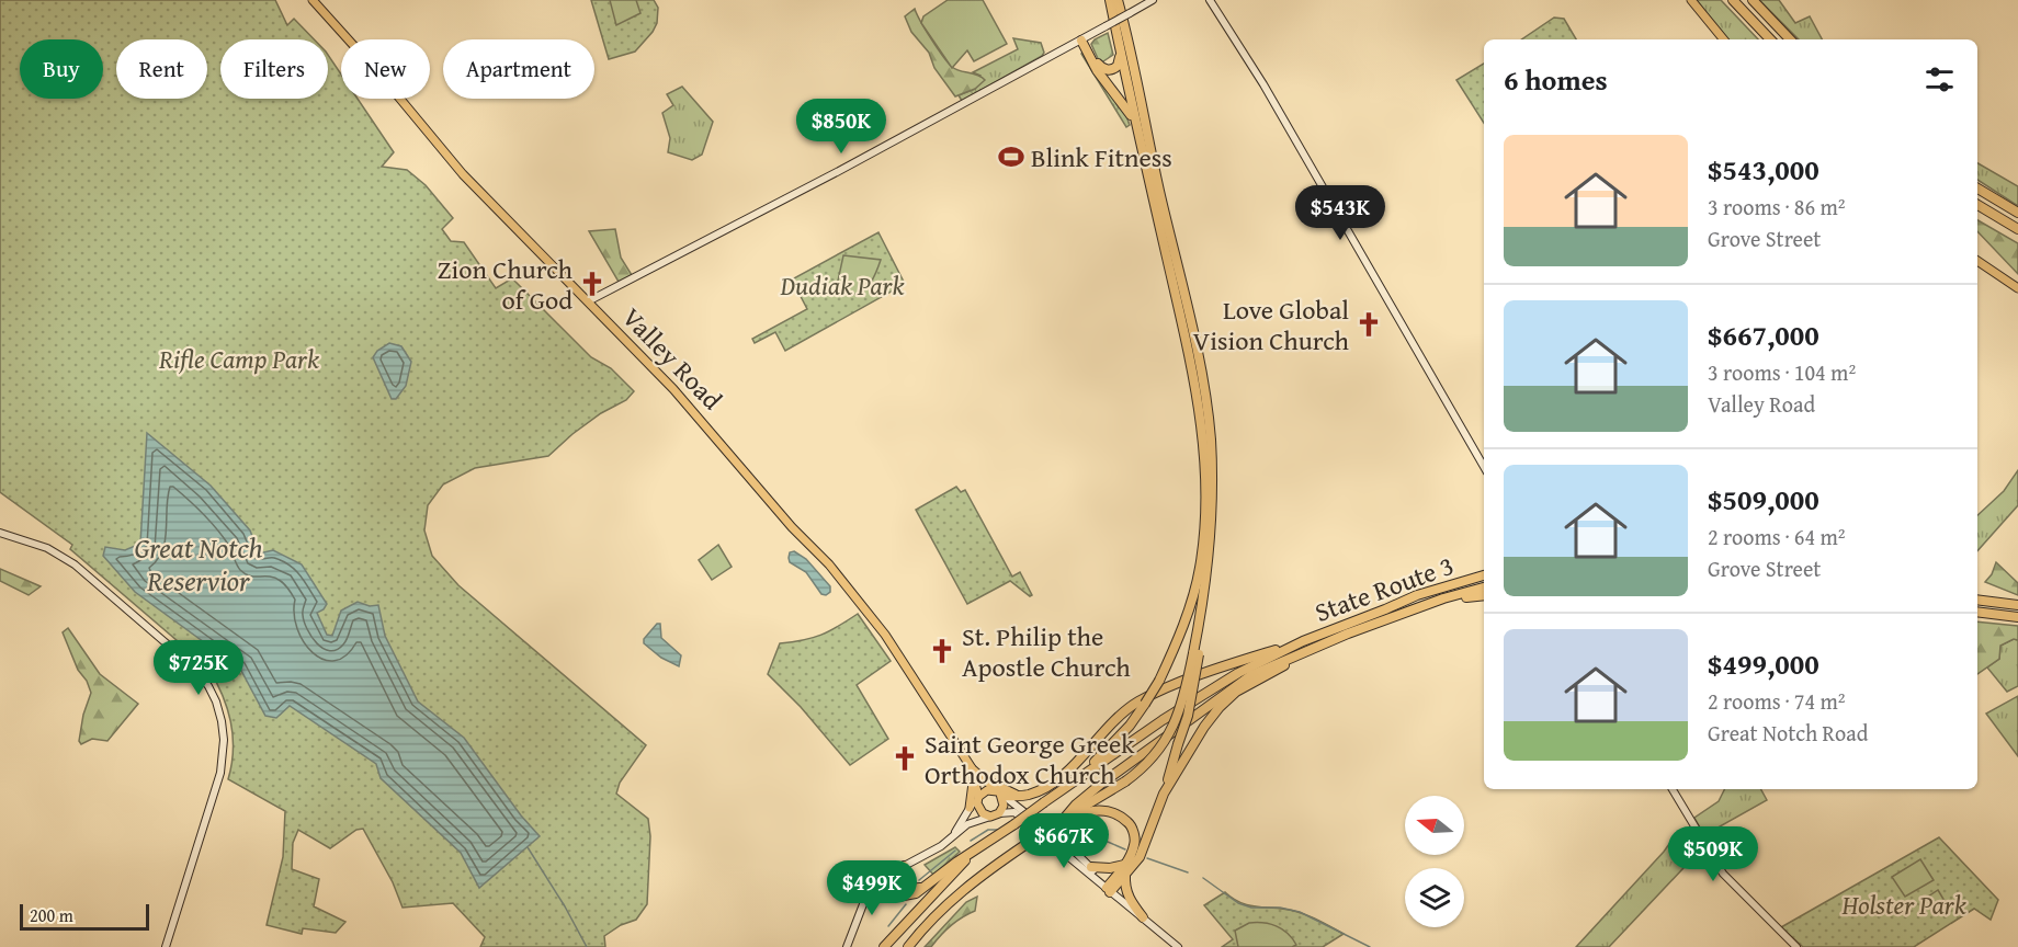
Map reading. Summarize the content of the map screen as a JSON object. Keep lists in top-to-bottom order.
{
  "streets": {
    "highway": ["State Route 3"],
    "main road": ["Valley Road"]
  },
  "water": ["Great Notch Reservior"],
  "parks": ["Dudiak Park", "Rifle Camp Park", "Holster Park"],
  "places": {
    "sports": ["Blink Fitness"],
    "church": [
      "Zion Church of God",
      "Love Global Vision Church",
      "St. Philip the Apostle Church",
      "Saint George Greek Orthodox Church"
    ]
  },
  "scale_bar": "200 m",
  "north": "left",
  "page": {
    "chip": [
      "Buy",
      "Rent",
      "Filters",
      "New",
      "Apartment"
    ],
    "heading": "6 homes",
    "price": [
      "$850K",
      "$543K",
      "$725K",
      "$667K",
      "$509K",
      "$499K"
    ],
    "list": [
      {
        "name": "$543,000",
        "note": "3 rooms · 86 m² · Grove Street"
      },
      {
        "name": "$667,000",
        "note": "3 rooms · 104 m² · Valley Road"
      },
      {
        "name": "$509,000",
        "note": "2 rooms · 64 m² · Grove Street"
      },
      {
        "name": "$499,000",
        "note": "2 rooms · 74 m² · Great Notch Road"
      }
    ],
    "scale": "200 m"
  }
}
